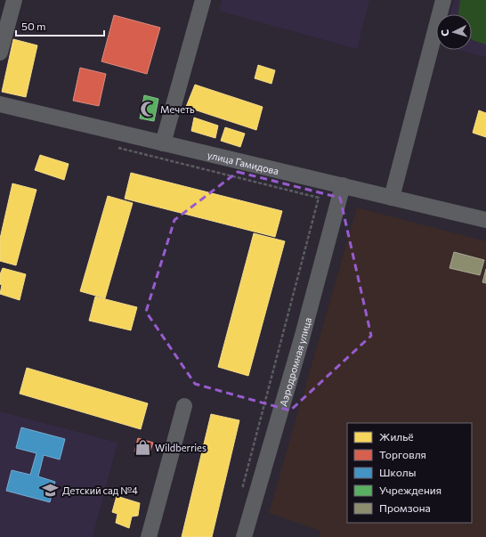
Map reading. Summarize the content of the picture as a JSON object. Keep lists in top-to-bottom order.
{
  "streets": {
    "street": ["улица Гамидова", "Аэродромная улица"]
  },
  "crossings": [
    ["улица Гамидова", "Аэродромная улица"]
  ],
  "places": {
    "mosque": ["Мечеть"],
    "shop": ["Wildberries"],
    "school or university": ["Детский сад №4"]
  },
  "legend": [
    "Жильё",
    "Торговля",
    "Школы",
    "Учреждения",
    "Промзона"
  ],
  "scale_bar": "50 m",
  "north": "left"
}
